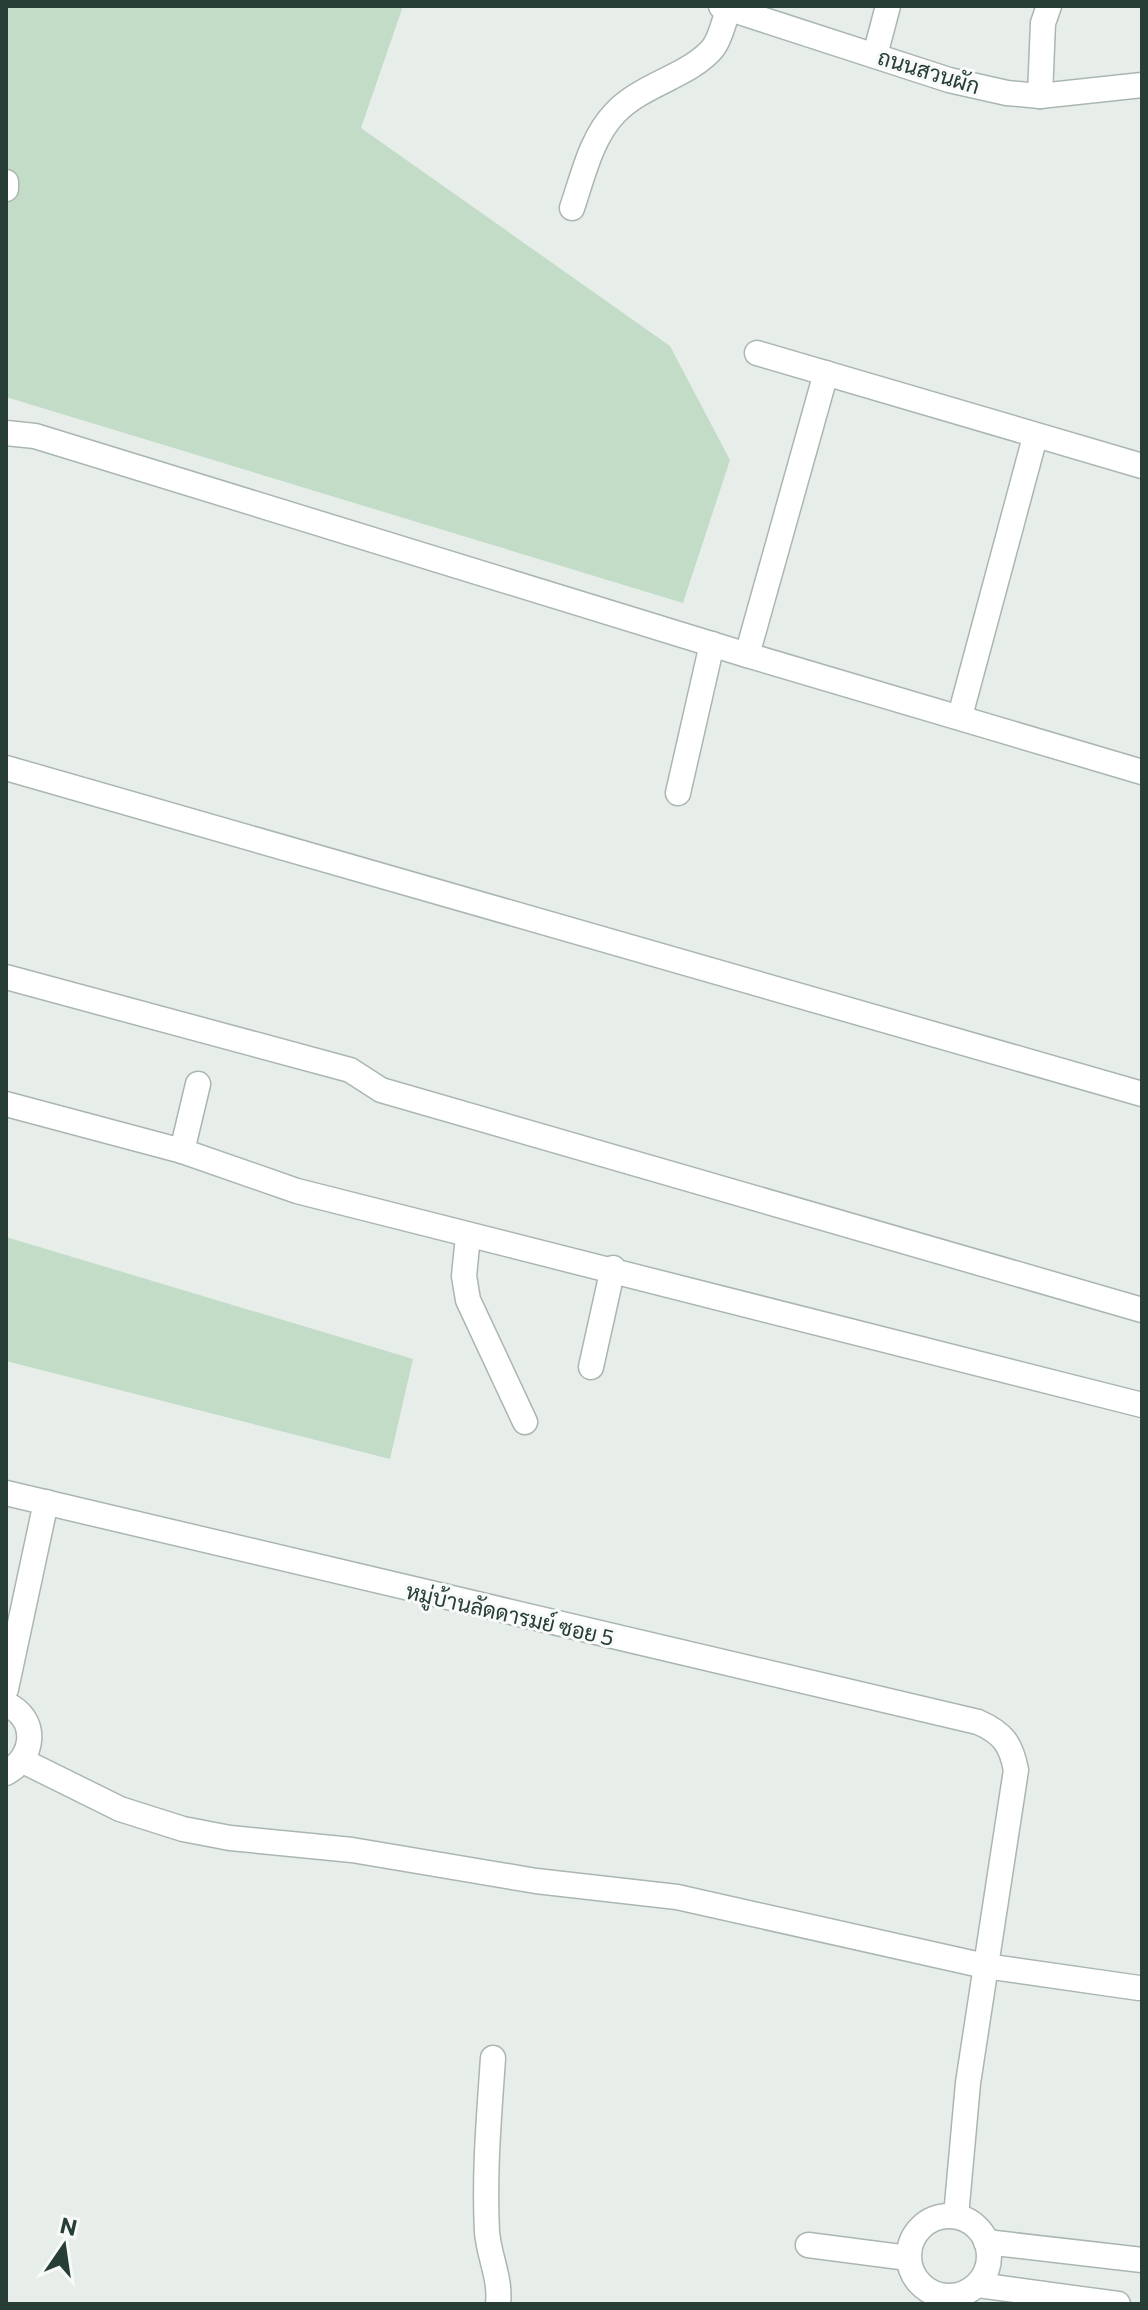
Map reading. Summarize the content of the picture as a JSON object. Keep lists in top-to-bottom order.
{
  "streets": {
    "street": ["ถนนสวนผัก", "หมู่บ้านลัดดารมย์ ซอย 5"]
  },
  "north": "top"
}
